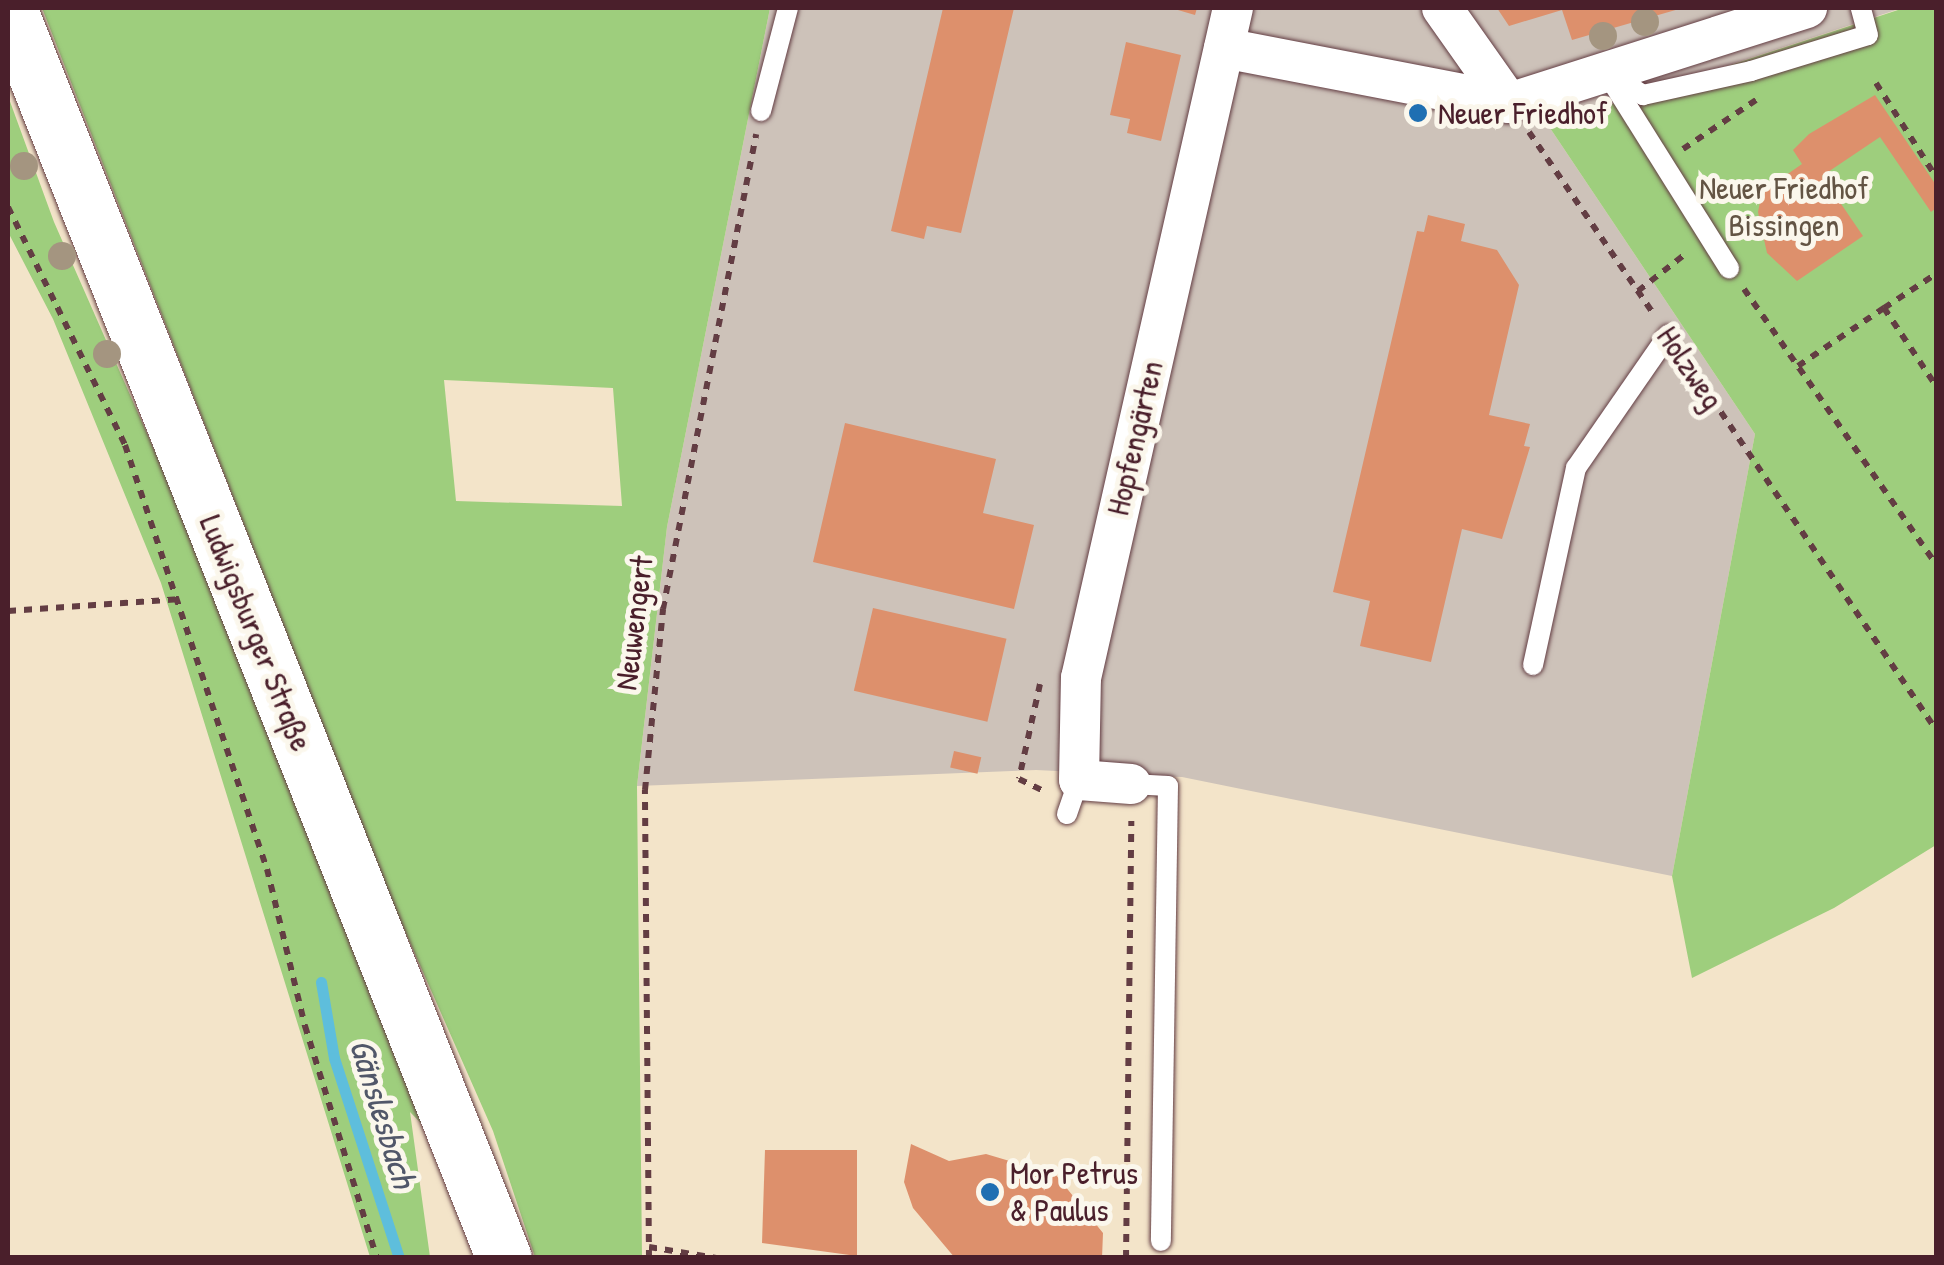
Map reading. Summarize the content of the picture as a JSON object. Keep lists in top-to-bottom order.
{
  "streets": {
    "main road": ["Ludwigsburger Straße"],
    "street": ["Hopfengärten"],
    "path": ["Holzweg", "Neuwengert"]
  },
  "water": ["Gänslesbach"],
  "parks": ["Neuer Friedhof Bissingen"],
  "places": ["Neuer Friedhof", "Mor Petrus & Paulus"]
}
